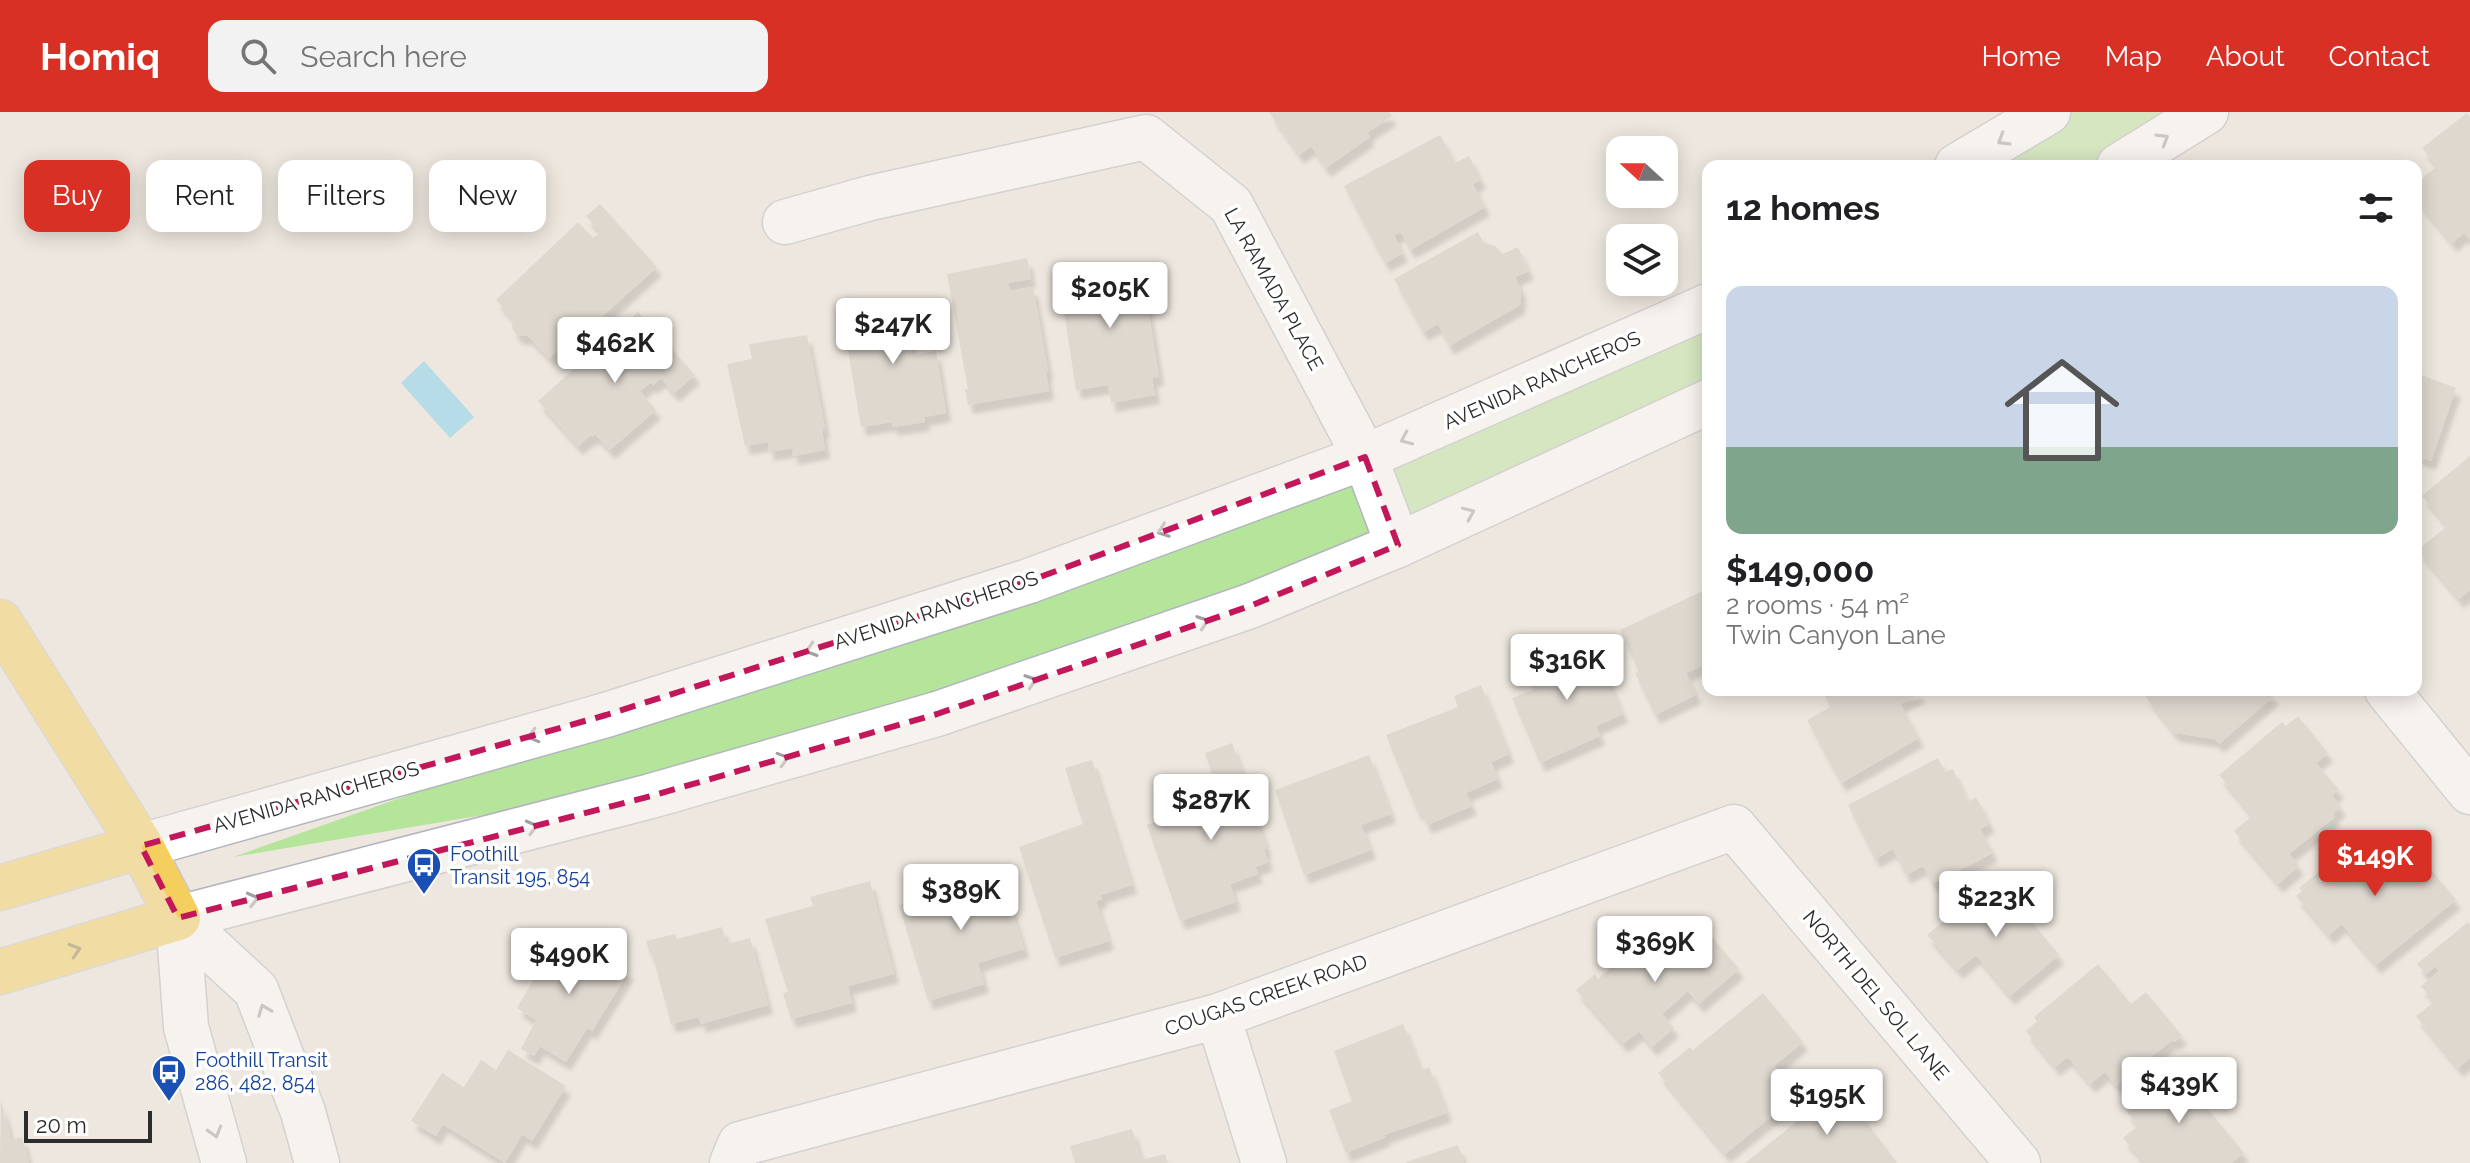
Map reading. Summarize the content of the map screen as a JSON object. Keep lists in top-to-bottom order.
{
  "streets": {
    "main road": [
      "LA RAMADA PLACE",
      "AVENIDA RANCHEROS",
      "COUGAS CREEK ROAD",
      "NORTH DEL SOL LANE"
    ]
  },
  "crossings": [
    ["LA RAMADA PLACE", "AVENIDA RANCHEROS"],
    ["COUGAS CREEK ROAD", "NORTH DEL SOL LANE"]
  ],
  "places": {
    "bus stop": ["Foothill Transit 195, 854", "Foothill Transit 286, 482, 854"]
  },
  "scale_bar": "20 m",
  "north": "left",
  "page": {
    "header": "Homiq",
    "search": "Search here",
    "nav": [
      "Home",
      "Map",
      "About",
      "Contact"
    ],
    "chip": [
      "Buy",
      "Rent",
      "Filters",
      "New"
    ],
    "heading": "12 homes",
    "list": [
      {
        "name": "$149,000",
        "note": "2 rooms · 54 m² · Twin Canyon Lane"
      }
    ],
    "price": [
      "$205K",
      "$247K",
      "$462K",
      "$316K",
      "$287K",
      "$149K",
      "$389K",
      "$223K",
      "$369K",
      "$490K",
      "$439K",
      "$195K"
    ],
    "scale": "20 m"
  }
}
